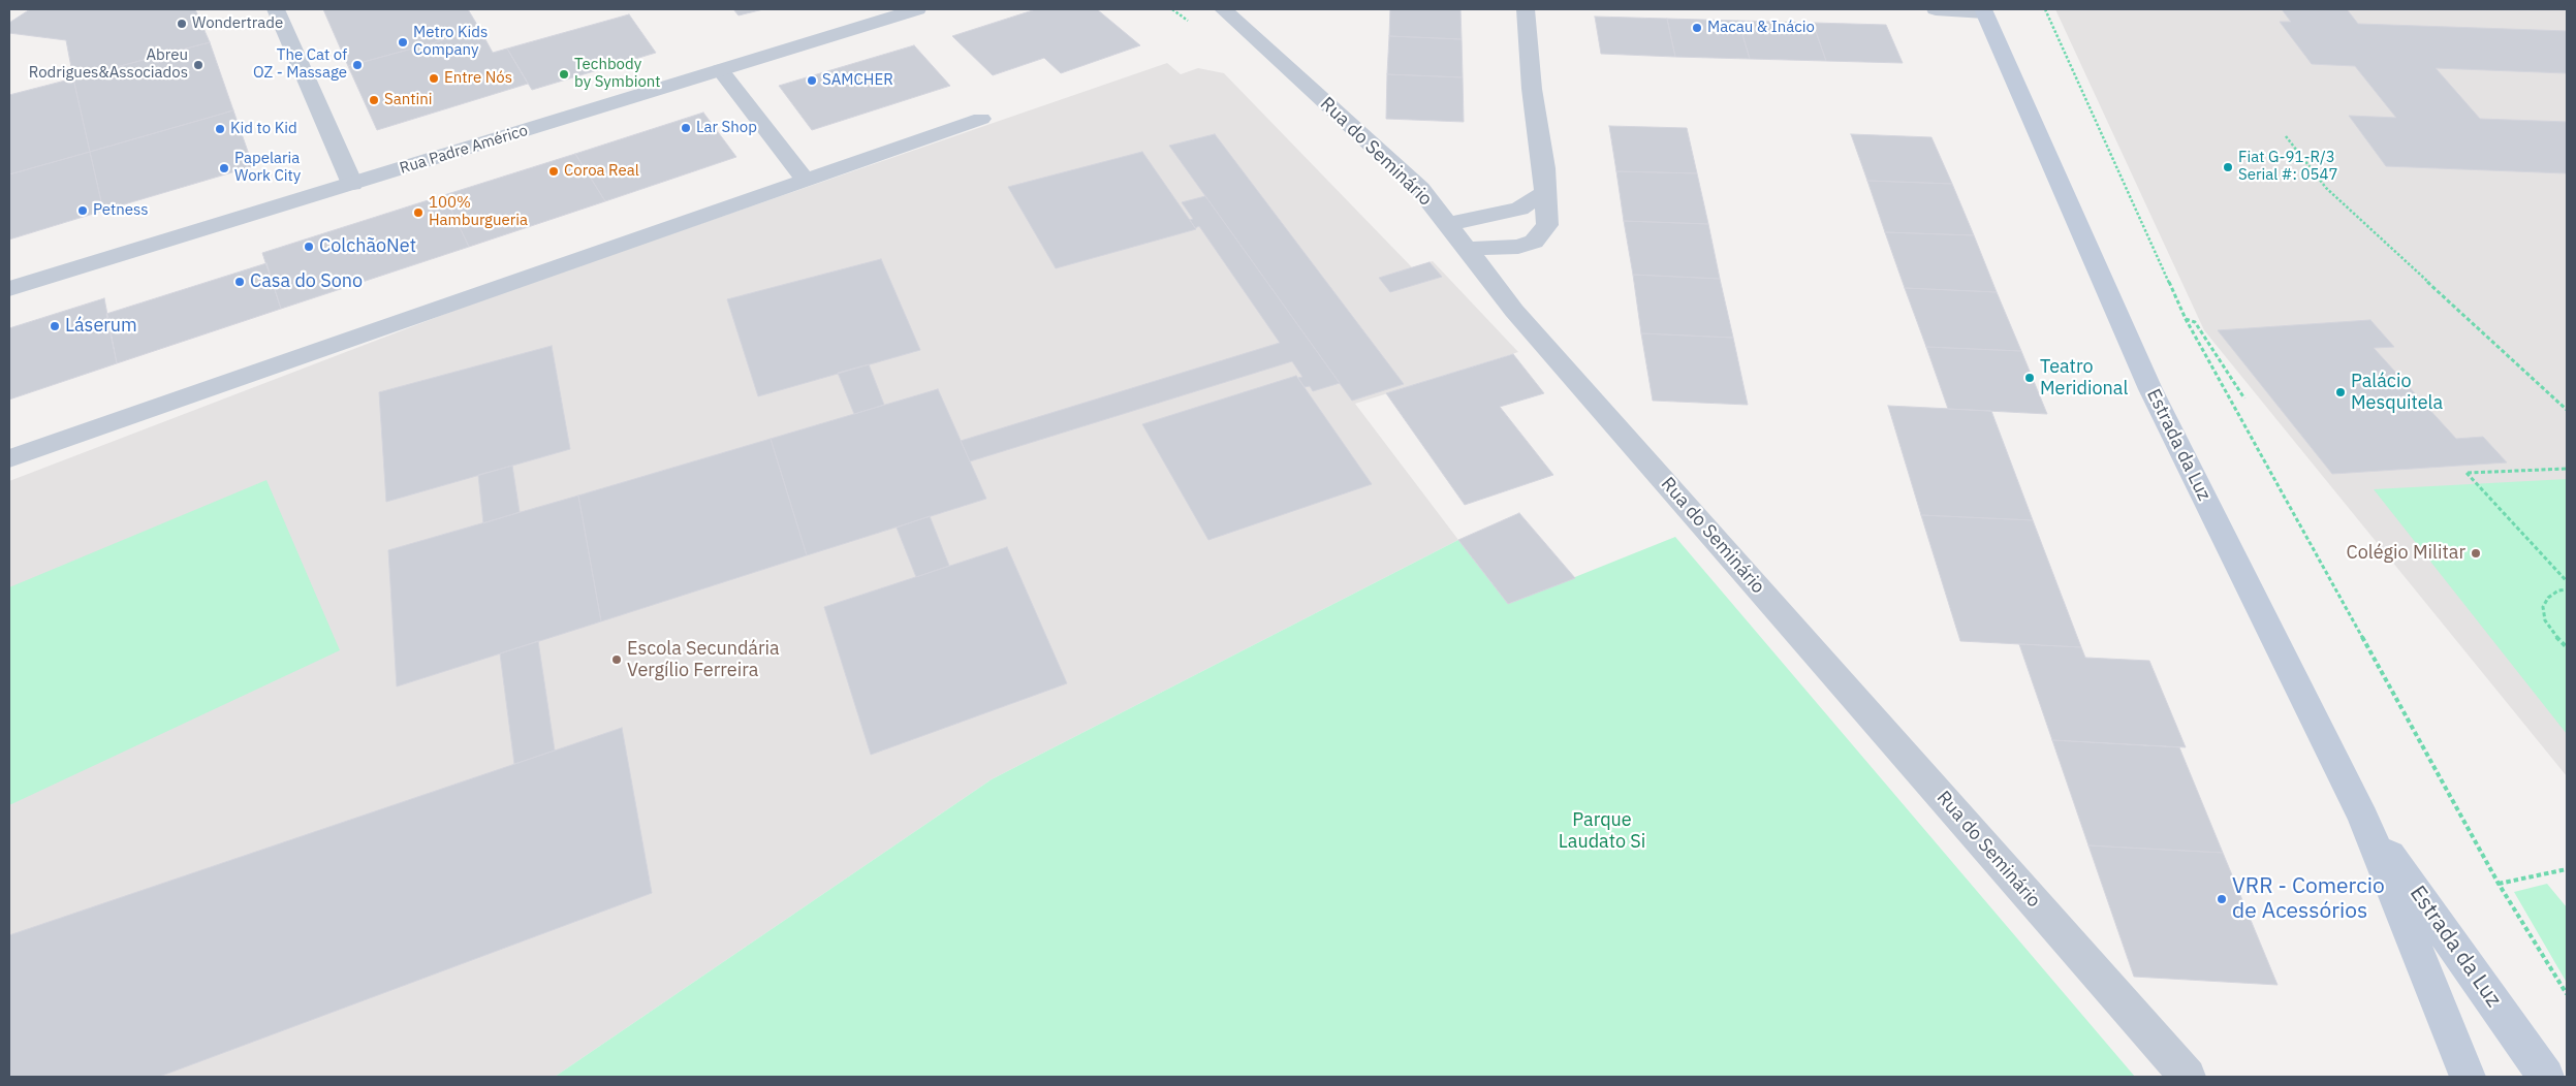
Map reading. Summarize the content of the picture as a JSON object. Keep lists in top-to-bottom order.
{
  "streets": {
    "main road": ["Estrada da Luz"],
    "street": ["Rua Padre Américo", "Rua do Seminário"]
  },
  "parks": ["Parque Laudato Si"],
  "places": [
    "Wondertrade",
    "Macau & Inácio",
    "Metro Kids Company",
    "Abreu Rodrigues&Associados",
    "The Cat of OZ - Massage",
    "Techbody by Symbiont",
    "Entre Nós",
    "SAMCHER",
    "Santini",
    "Lar Shop",
    "Kid to Kid",
    "Fiat G-91-R/3 Serial #: 0547",
    "Papelaria Work City",
    "Coroa Real",
    "Petness",
    "100% Hamburgueria",
    "ColchãoNet",
    "Casa do Sono",
    "Láserum",
    "Teatro Meridional",
    "Palácio Mesquitela",
    "Colégio Militar",
    "Escola Secundária Vergílio Ferreira",
    "VRR - Comercio de Acessórios"
  ]
}
